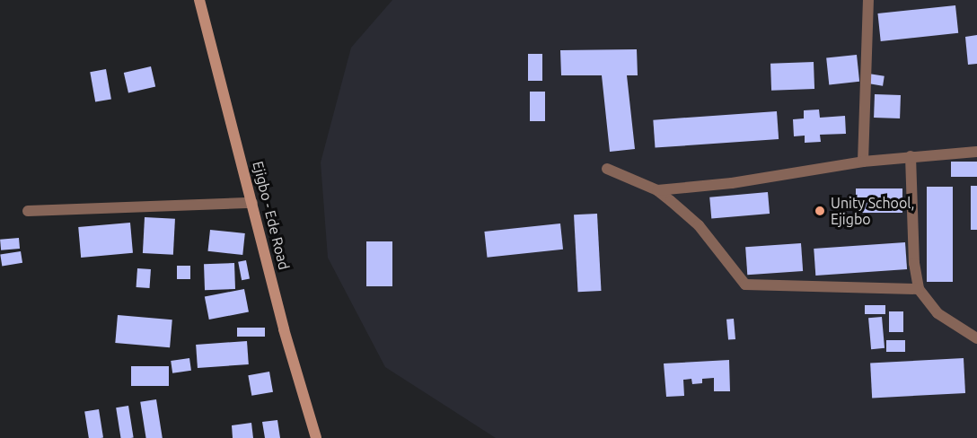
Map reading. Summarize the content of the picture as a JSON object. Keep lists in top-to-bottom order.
{
  "streets": {
    "main road": ["Ejigbo - Ede Road"]
  },
  "places": ["Unity School, Ejigbo"]
}
